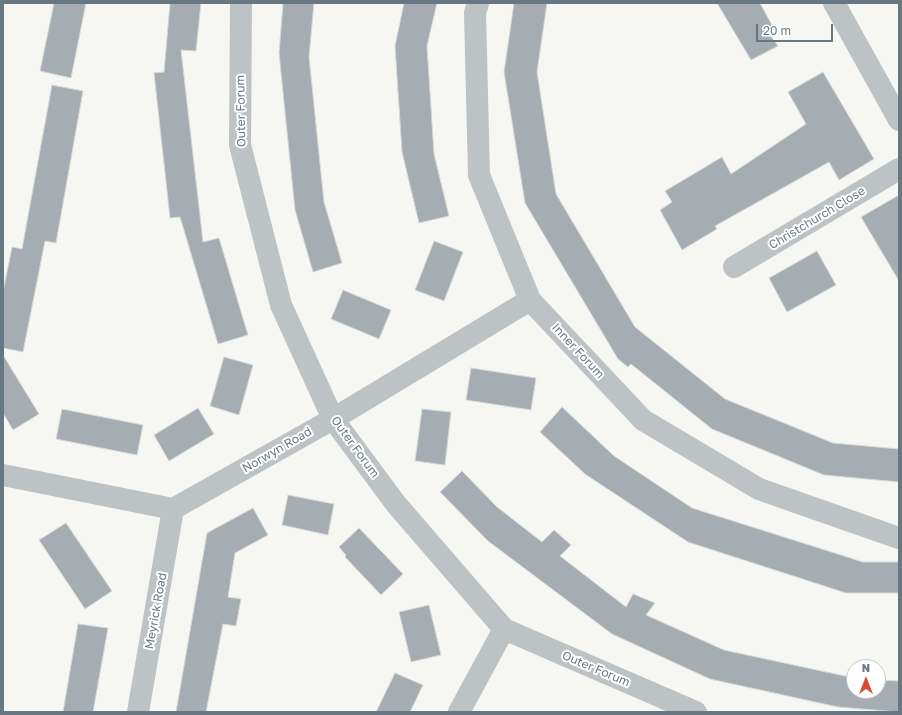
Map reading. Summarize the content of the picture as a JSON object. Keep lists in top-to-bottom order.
{
  "streets": {
    "street": [
      "Outer Forum",
      "Christchurch Close",
      "Inner Forum",
      "Norwyn Road",
      "Meyrick Road"
    ]
  },
  "crossings": [
    ["Outer Forum", "Norwyn Road"],
    ["Inner Forum", "Norwyn Road"],
    ["Norwyn Road", "Meyrick Road"]
  ],
  "scale_bar": "20 m",
  "north": "top"
}
